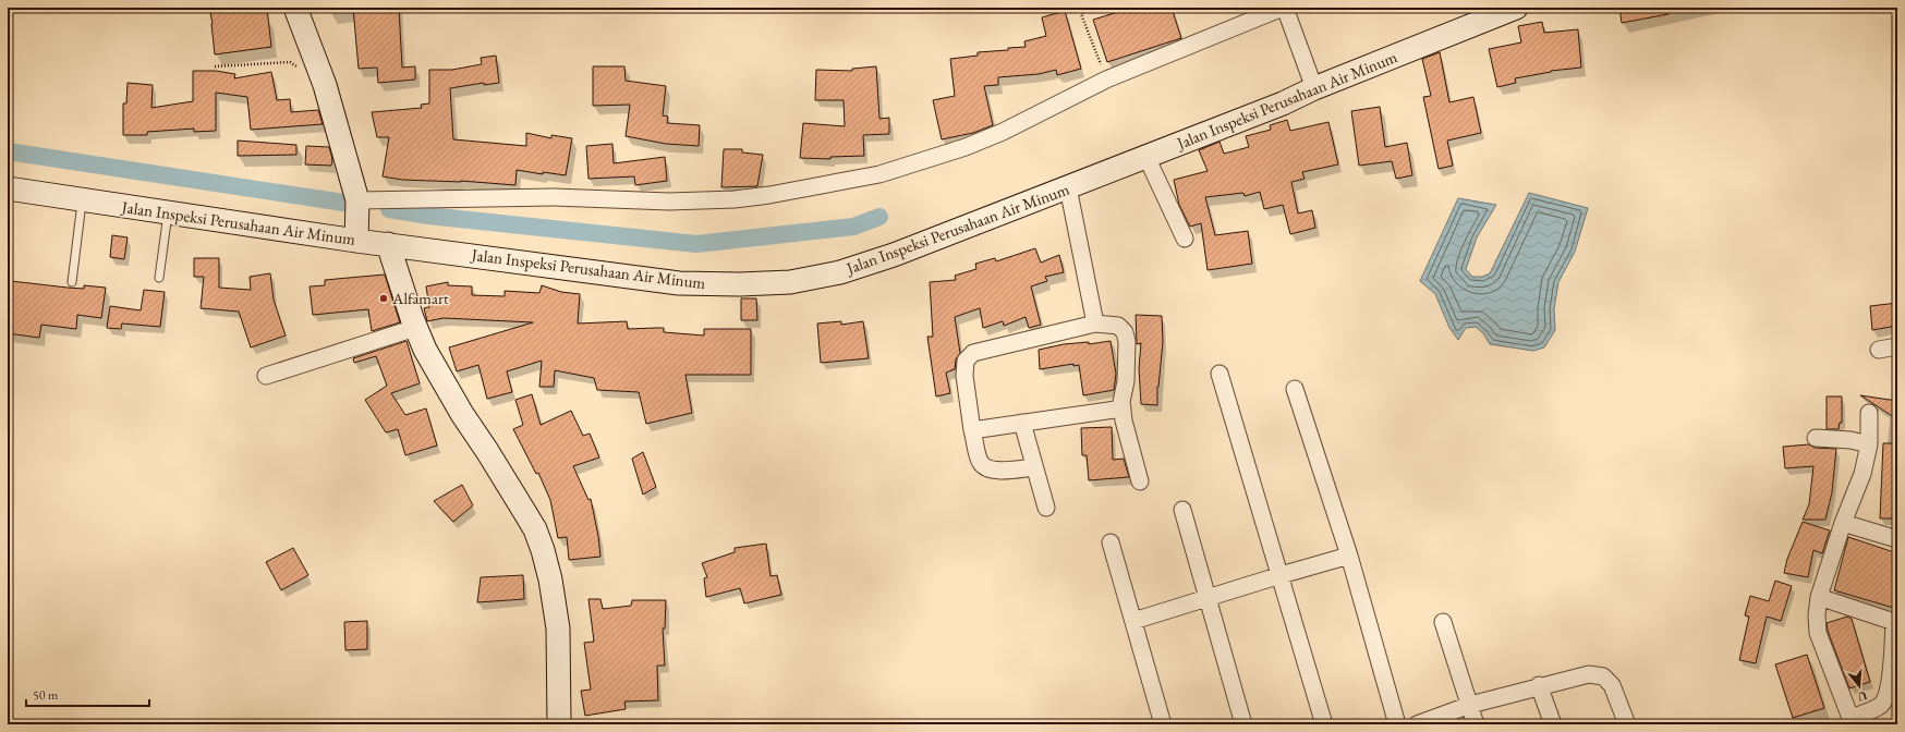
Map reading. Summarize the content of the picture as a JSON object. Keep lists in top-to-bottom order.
{
  "streets": {
    "street": ["Jalan Inspeksi Perusahaan Air Minum"]
  },
  "places": ["Alfamart"],
  "scale_bar": "50 m",
  "north": "bottom"
}
